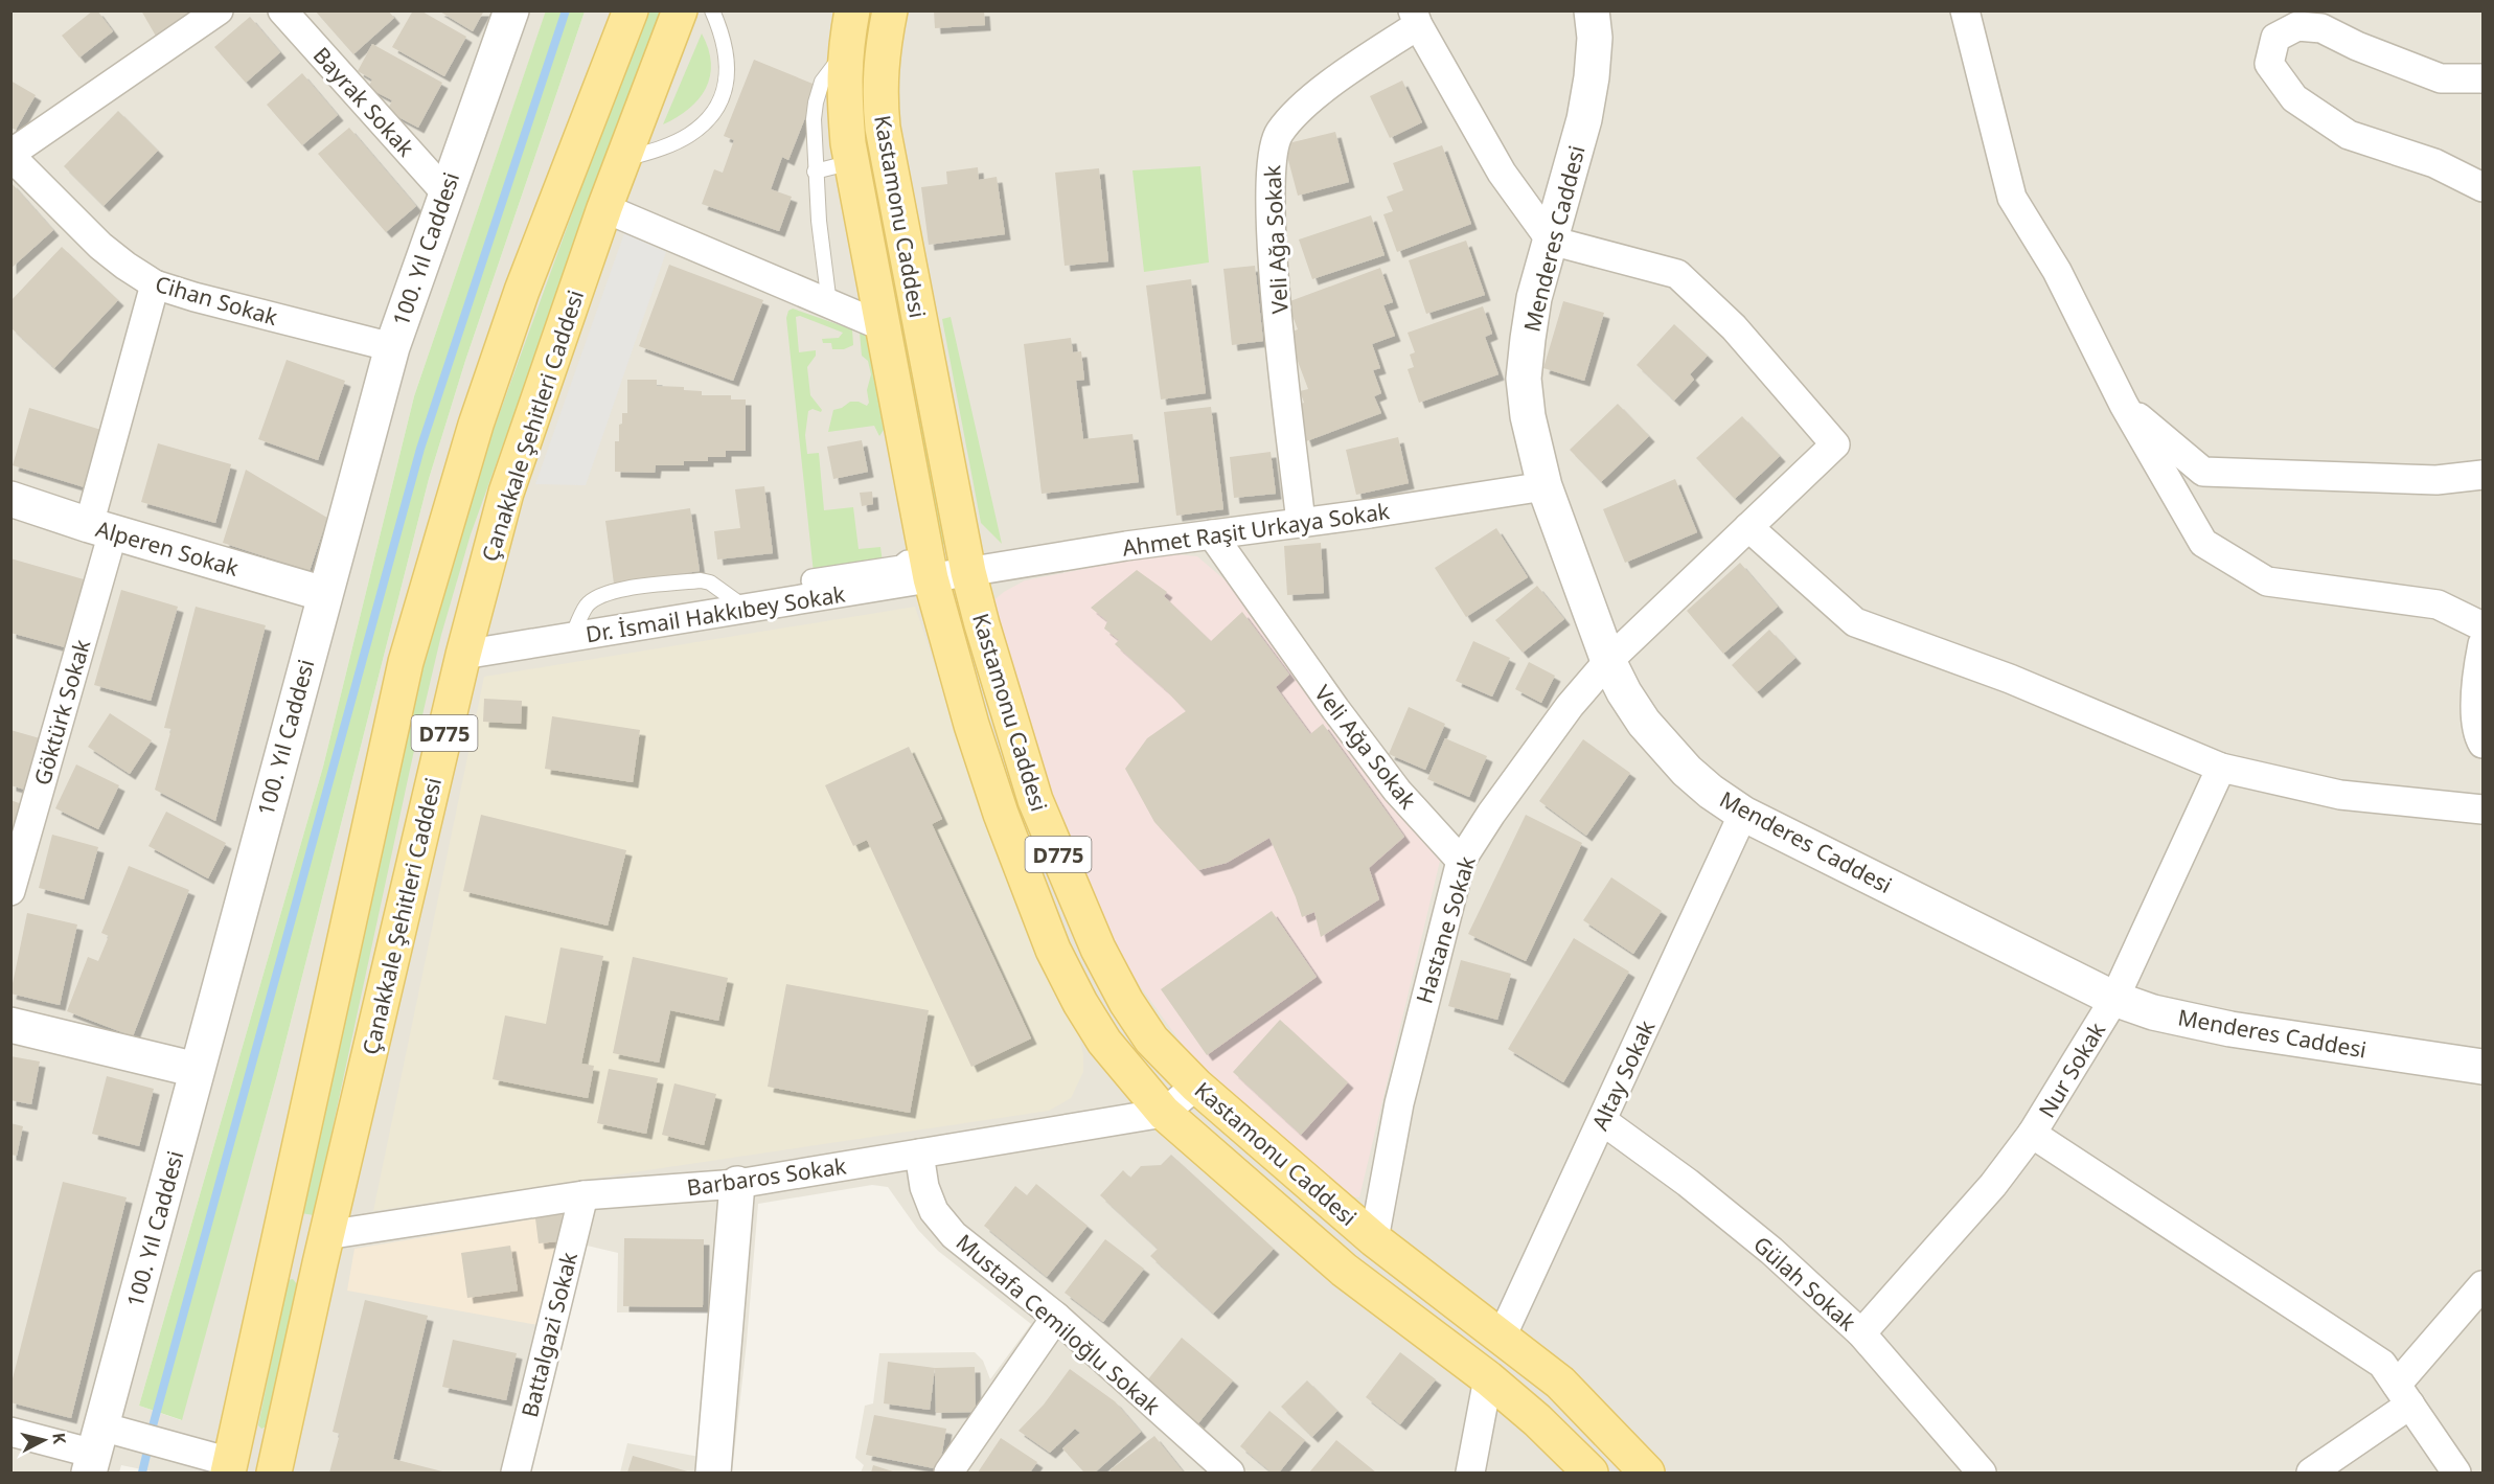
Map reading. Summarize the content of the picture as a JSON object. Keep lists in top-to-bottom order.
{
  "streets": {
    "main road": ["Kastamonu Caddesi", "Çanakkale Şehitleri Caddesi", "D775"],
    "street": [
      "Bayrak Sokak",
      "Menderes Caddesi",
      "Veli Ağa Sokak",
      "100. Yıl Caddesi",
      "Cihan Sokak",
      "Ahmet Raşit Urkaya Sokak",
      "Alperen Sokak",
      "Dr. İsmail Hakkıbey Sokak",
      "Göktürk Sokak",
      "Hastane Sokak",
      "Nur Sokak",
      "Altay Sokak",
      "Barbaros Sokak",
      "Gülah Sokak",
      "Mustafa Cemiloğlu Sokak",
      "Battalgazi Sokak"
    ]
  },
  "crossings": [
    ["Bayrak Sokak", "100. Yıl Caddesi"],
    ["Kastamonu Caddesi", "Ahmet Raşit Urkaya Sokak"],
    ["Kastamonu Caddesi", "Dr. İsmail Hakkıbey Sokak"],
    ["Kastamonu Caddesi", "Hastane Sokak"],
    ["Kastamonu Caddesi", "Altay Sokak"],
    ["Kastamonu Caddesi", "Barbaros Sokak"],
    ["Menderes Caddesi", "Ahmet Raşit Urkaya Sokak"],
    ["Menderes Caddesi", "Hastane Sokak"],
    ["Menderes Caddesi", "Nur Sokak"],
    ["Menderes Caddesi", "Altay Sokak"],
    ["Veli Ağa Sokak", "Ahmet Raşit Urkaya Sokak"],
    ["Veli Ağa Sokak", "Hastane Sokak"],
    ["100. Yıl Caddesi", "Cihan Sokak"],
    ["100. Yıl Caddesi", "Alperen Sokak"],
    ["Cihan Sokak", "Göktürk Sokak"],
    ["Çanakkale Şehitleri Caddesi", "Dr. İsmail Hakkıbey Sokak"],
    ["Çanakkale Şehitleri Caddesi", "Barbaros Sokak"],
    ["Ahmet Raşit Urkaya Sokak", "Dr. İsmail Hakkıbey Sokak"],
    ["Alperen Sokak", "Göktürk Sokak"],
    ["Nur Sokak", "Gülah Sokak"],
    ["Altay Sokak", "Gülah Sokak"],
    ["Barbaros Sokak", "Mustafa Cemiloğlu Sokak"],
    ["Barbaros Sokak", "Battalgazi Sokak"]
  ],
  "north": "right"
}
